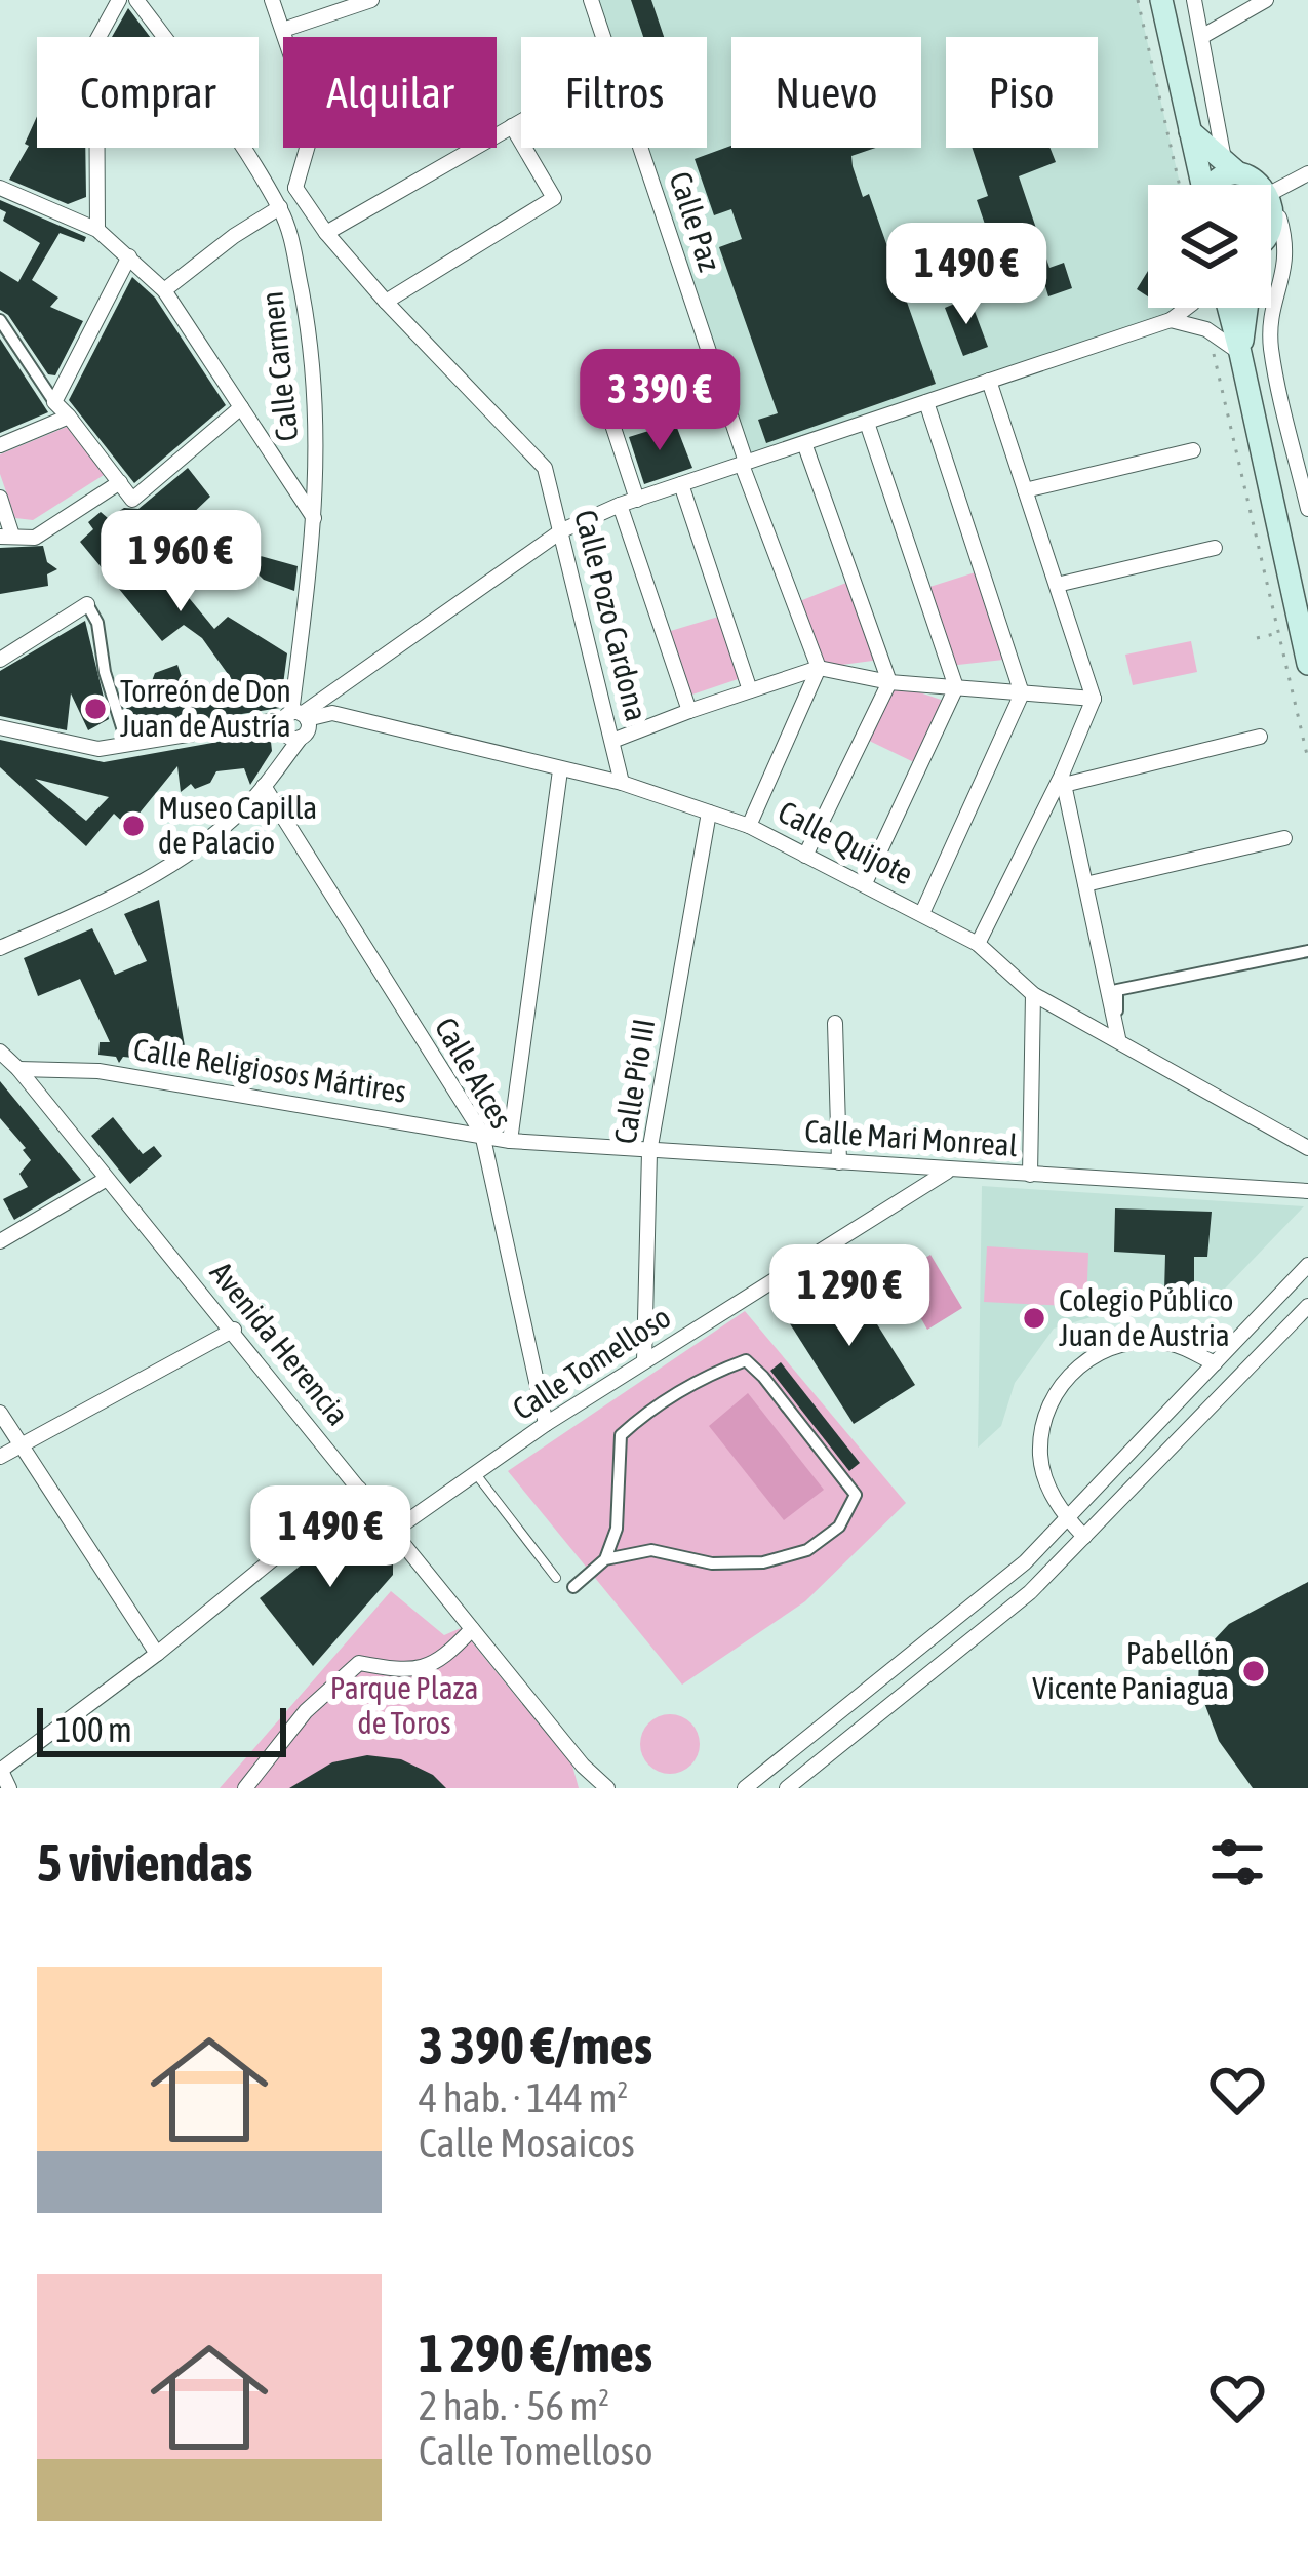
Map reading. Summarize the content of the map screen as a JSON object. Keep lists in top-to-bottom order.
{
  "streets": {
    "street": [
      "Calle Paz",
      "Calle Carmen",
      "Calle Pozo Cardona",
      "Calle Quijote",
      "Calle Religiosos Mártires",
      "Calle Alces",
      "Calle Pío III",
      "Calle Mari Monreal",
      "Avenida Herencia",
      "Calle Tomelloso"
    ]
  },
  "crossings": [
    ["Calle Carmen", "Calle Quijote"],
    ["Calle Carmen", "Calle Alces"],
    ["Calle Pozo Cardona", "Calle Quijote"],
    ["Calle Quijote", "Calle Pío III"],
    ["Calle Religiosos Mártires", "Calle Alces"],
    ["Calle Religiosos Mártires", "Calle Mari Monreal"],
    ["Calle Religiosos Mártires", "Avenida Herencia"],
    ["Calle Alces", "Calle Tomelloso"],
    ["Calle Pío III", "Calle Mari Monreal"],
    ["Calle Pío III", "Calle Tomelloso"],
    ["Calle Mari Monreal", "Calle Tomelloso"],
    ["Avenida Herencia", "Calle Tomelloso"]
  ],
  "parks": ["Parque Plaza de Toros"],
  "places": [
    "Torreón de Don Juan de Austría",
    "Museo Capilla de Palacio",
    "Colegio Público Juan de Austria",
    "Pabellón Vicente Paniagua"
  ],
  "scale_bar": "100 m",
  "page": {
    "chip": [
      "Comprar",
      "Alquilar",
      "Filtros",
      "Nuevo",
      "Piso"
    ],
    "price": [
      "1 490 €",
      "3 390 €",
      "1 960 €",
      "1 290 €",
      "1 490 €"
    ],
    "scale": "100 m",
    "heading": "5 viviendas",
    "list": [
      {
        "name": "3 390 €/mes",
        "note": "4 hab. · 144 m² · Calle Mosaicos"
      },
      {
        "name": "1 290 €/mes",
        "note": "2 hab. · 56 m² · Calle Tomelloso"
      }
    ]
  }
}
